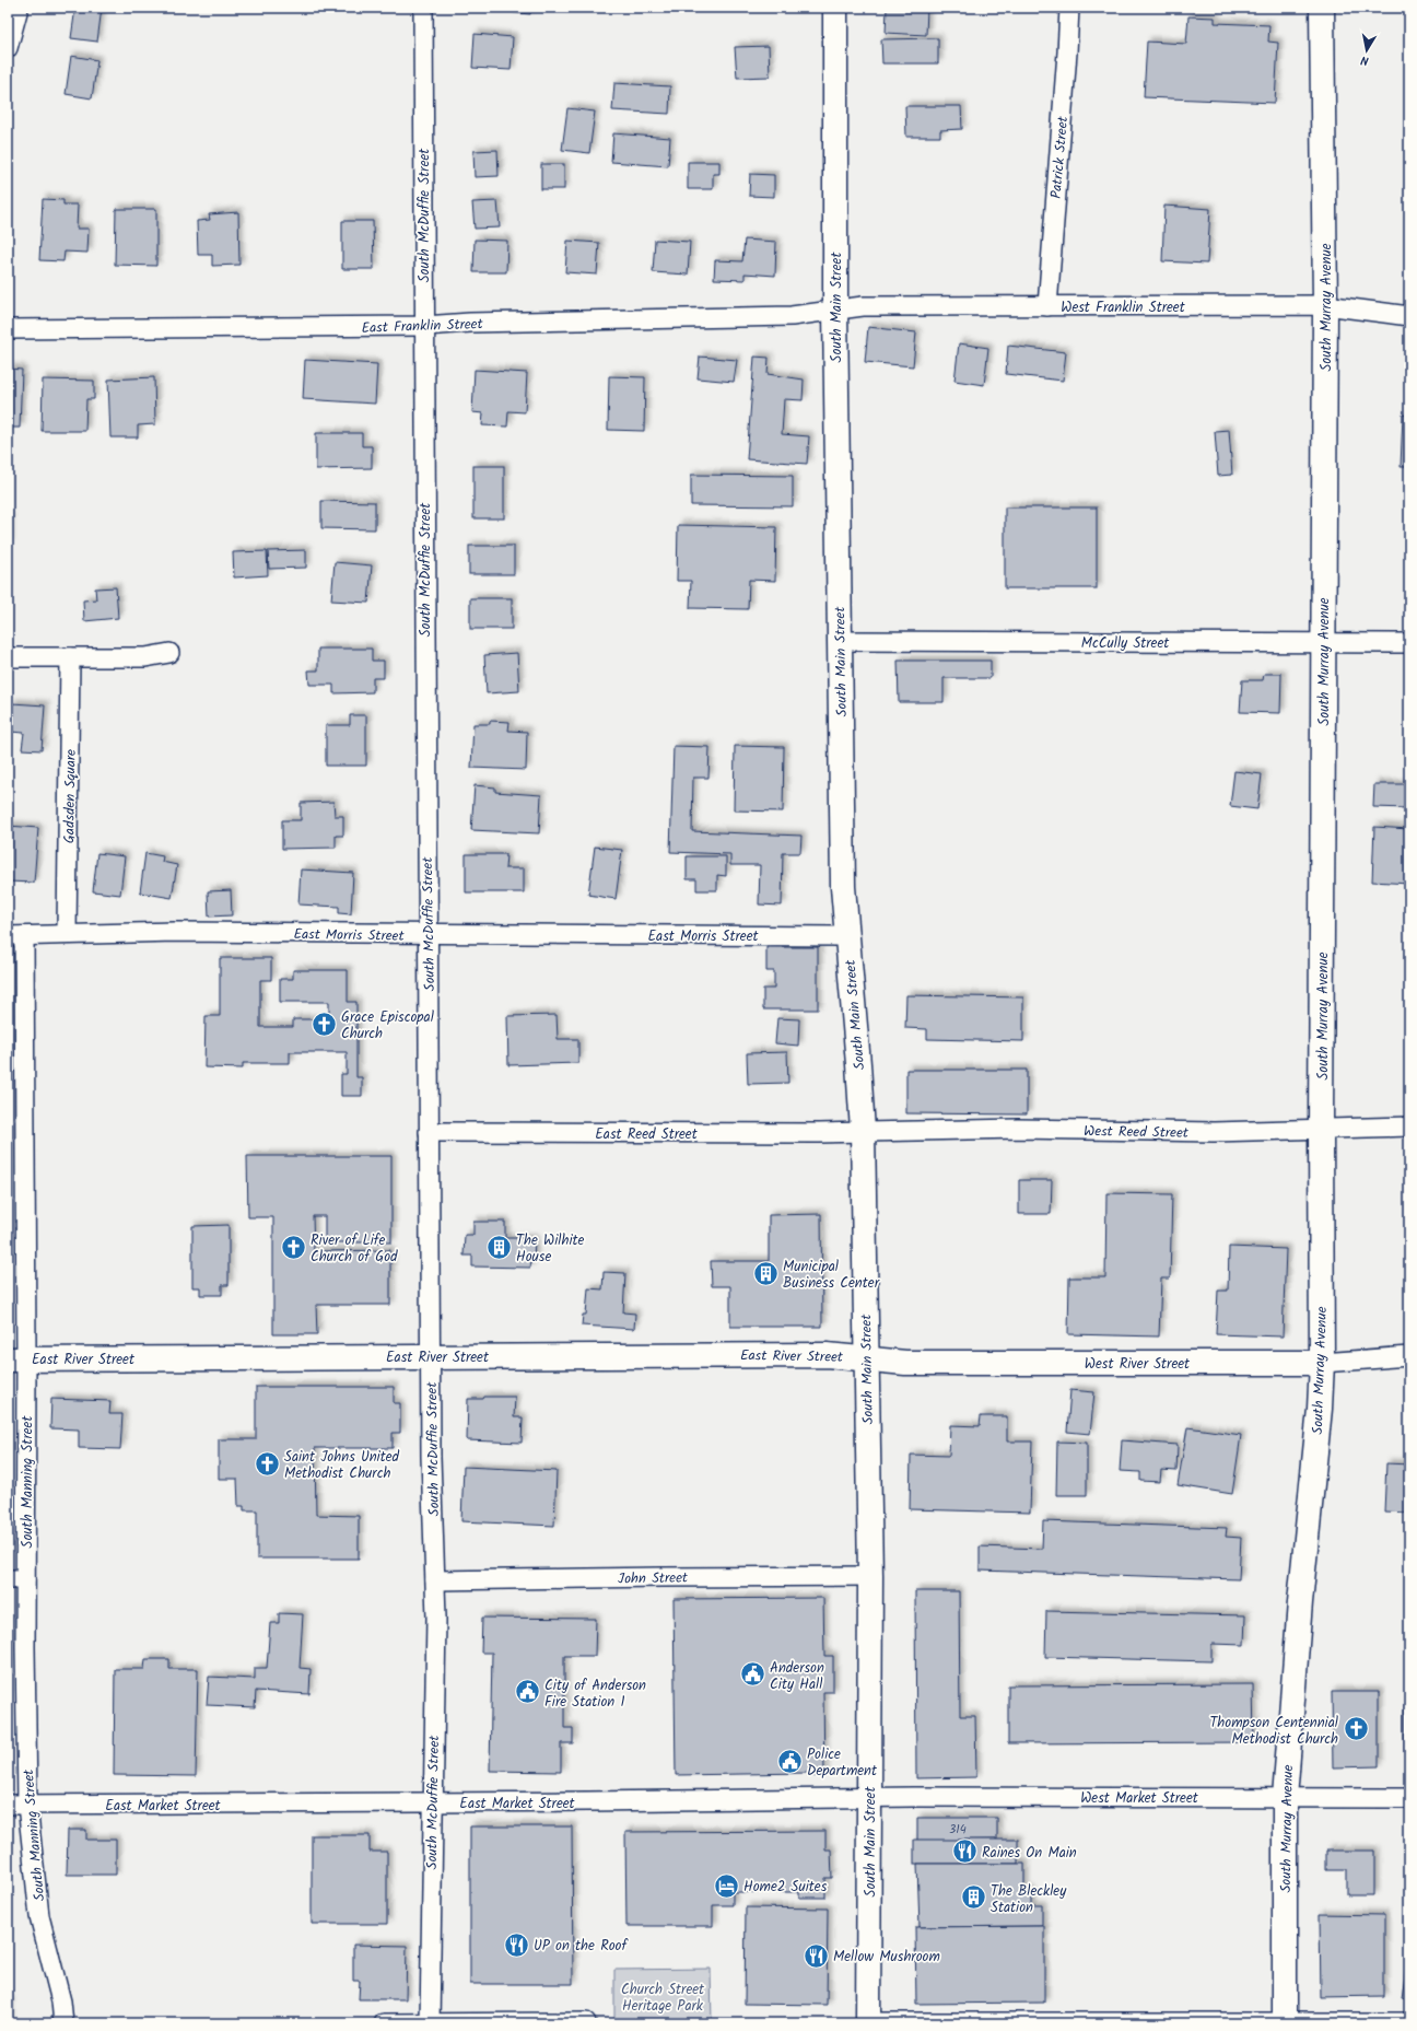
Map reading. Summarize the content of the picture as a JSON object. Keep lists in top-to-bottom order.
{
  "streets": {
    "main road": [
      "South Main Street",
      "South Murray Avenue",
      "East River Street",
      "West River Street"
    ],
    "street": [
      "Patrick Street",
      "South McDuffie Street",
      "West Franklin Street",
      "East Franklin Street",
      "McCully Street",
      "Gadsden Square",
      "East Morris Street",
      "West Reed Street",
      "East Reed Street",
      "South Manning Street",
      "John Street",
      "West Market Street",
      "East Market Street"
    ]
  },
  "crossings": [
    ["Patrick Street", "West Franklin Street"],
    ["South McDuffie Street", "East Franklin Street"],
    ["South McDuffie Street", "East Morris Street"],
    ["South McDuffie Street", "East Reed Street"],
    ["South McDuffie Street", "East River Street"],
    ["South McDuffie Street", "John Street"],
    ["South McDuffie Street", "East Market Street"],
    ["West Franklin Street", "South Main Street"],
    ["West Franklin Street", "South Murray Avenue"],
    ["West Franklin Street", "East Franklin Street"],
    ["South Main Street", "East Franklin Street"],
    ["South Main Street", "McCully Street"],
    ["South Main Street", "East Morris Street"],
    ["South Main Street", "West Reed Street"],
    ["South Main Street", "East Reed Street"],
    ["South Main Street", "East River Street"],
    ["South Main Street", "West River Street"],
    ["South Main Street", "John Street"],
    ["South Main Street", "West Market Street"],
    ["South Main Street", "East Market Street"],
    ["South Murray Avenue", "McCully Street"],
    ["South Murray Avenue", "West Reed Street"],
    ["South Murray Avenue", "West River Street"],
    ["South Murray Avenue", "West Market Street"],
    ["Gadsden Square", "East Morris Street"],
    ["East Morris Street", "South Manning Street"],
    ["West Reed Street", "East Reed Street"],
    ["East River Street", "West River Street"],
    ["East River Street", "South Manning Street"],
    ["South Manning Street", "East Market Street"],
    ["West Market Street", "East Market Street"]
  ],
  "parks": ["Church Street Heritage Park"],
  "places": {
    "church": [
      "Grace Episcopal Church",
      "River of Life Church of God",
      "Saint Johns United Methodist Church",
      "Thompson Centennial Methodist Church"
    ],
    "building": ["The Wilhite House", "Municipal Business Center", "The Bleckley Station"],
    "public building": ["Anderson City Hall", "City of Anderson Fire Station 1", "Police Department"],
    "restaurant": ["Raines On Main", "UP on the Roof", "Mellow Mushroom"],
    "hotel": ["Home2 Suites"]
  },
  "house_numbers": ["314"],
  "north": "bottom"
}
